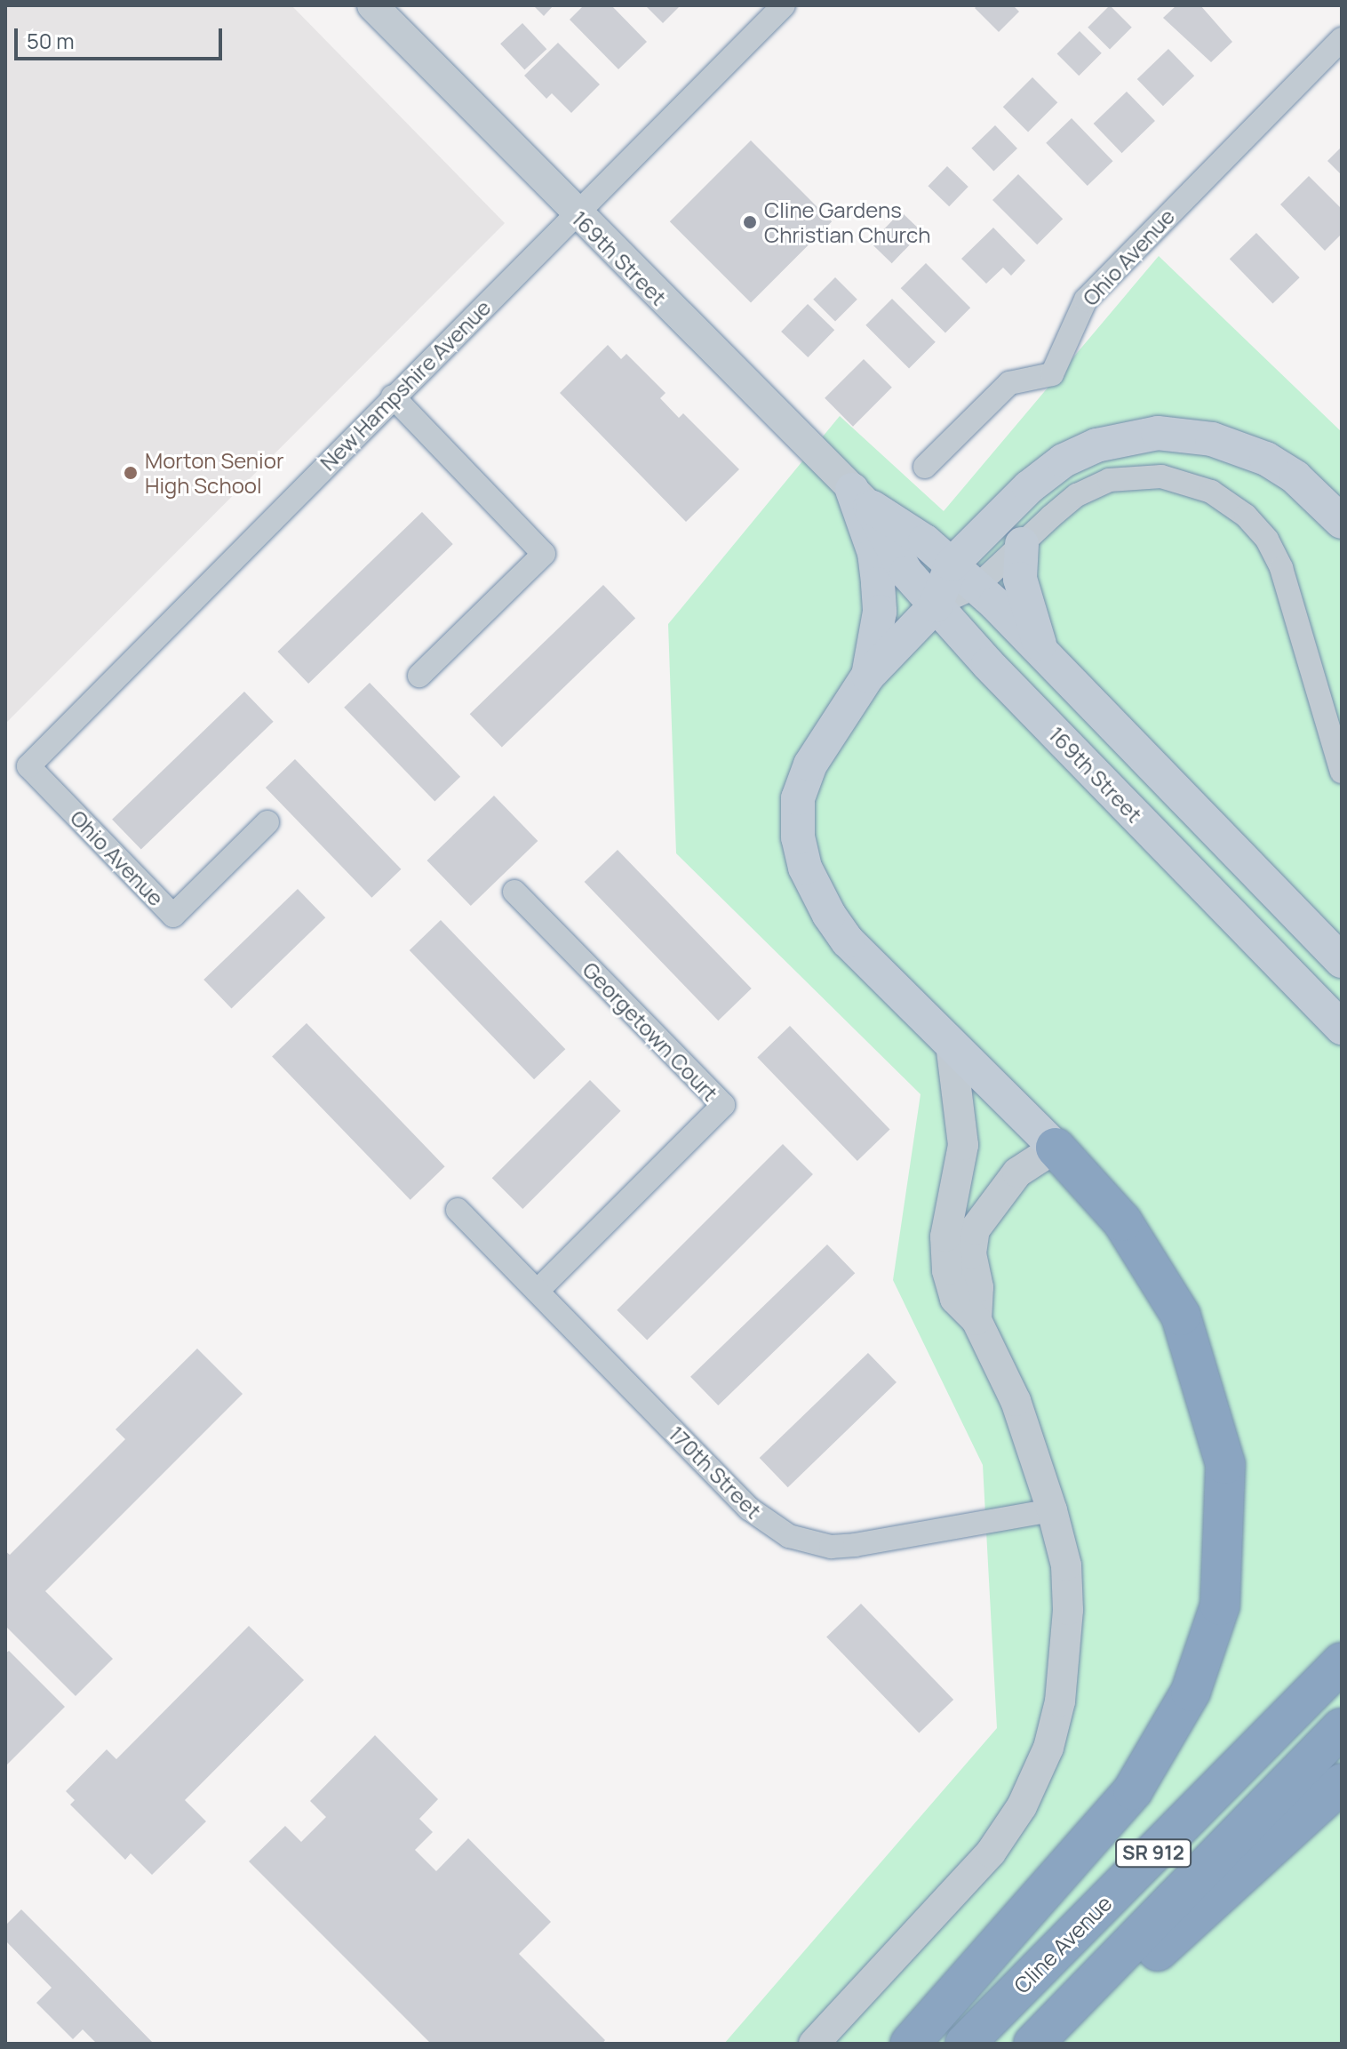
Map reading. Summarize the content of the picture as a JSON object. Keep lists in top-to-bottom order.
{
  "streets": {
    "highway": ["SR 912", "Cline Avenue"],
    "main road": ["169th Street"],
    "street": [
      "Ohio Avenue",
      "New Hampshire Avenue",
      "Georgetown Court",
      "170th Street"
    ]
  },
  "crossings": [
    ["Ohio Avenue", "New Hampshire Avenue"],
    ["169th Street", "New Hampshire Avenue"],
    ["Georgetown Court", "170th Street"]
  ],
  "places": ["Cline Gardens Christian Church", "Morton Senior High School"],
  "scale_bar": "50 m"
}
